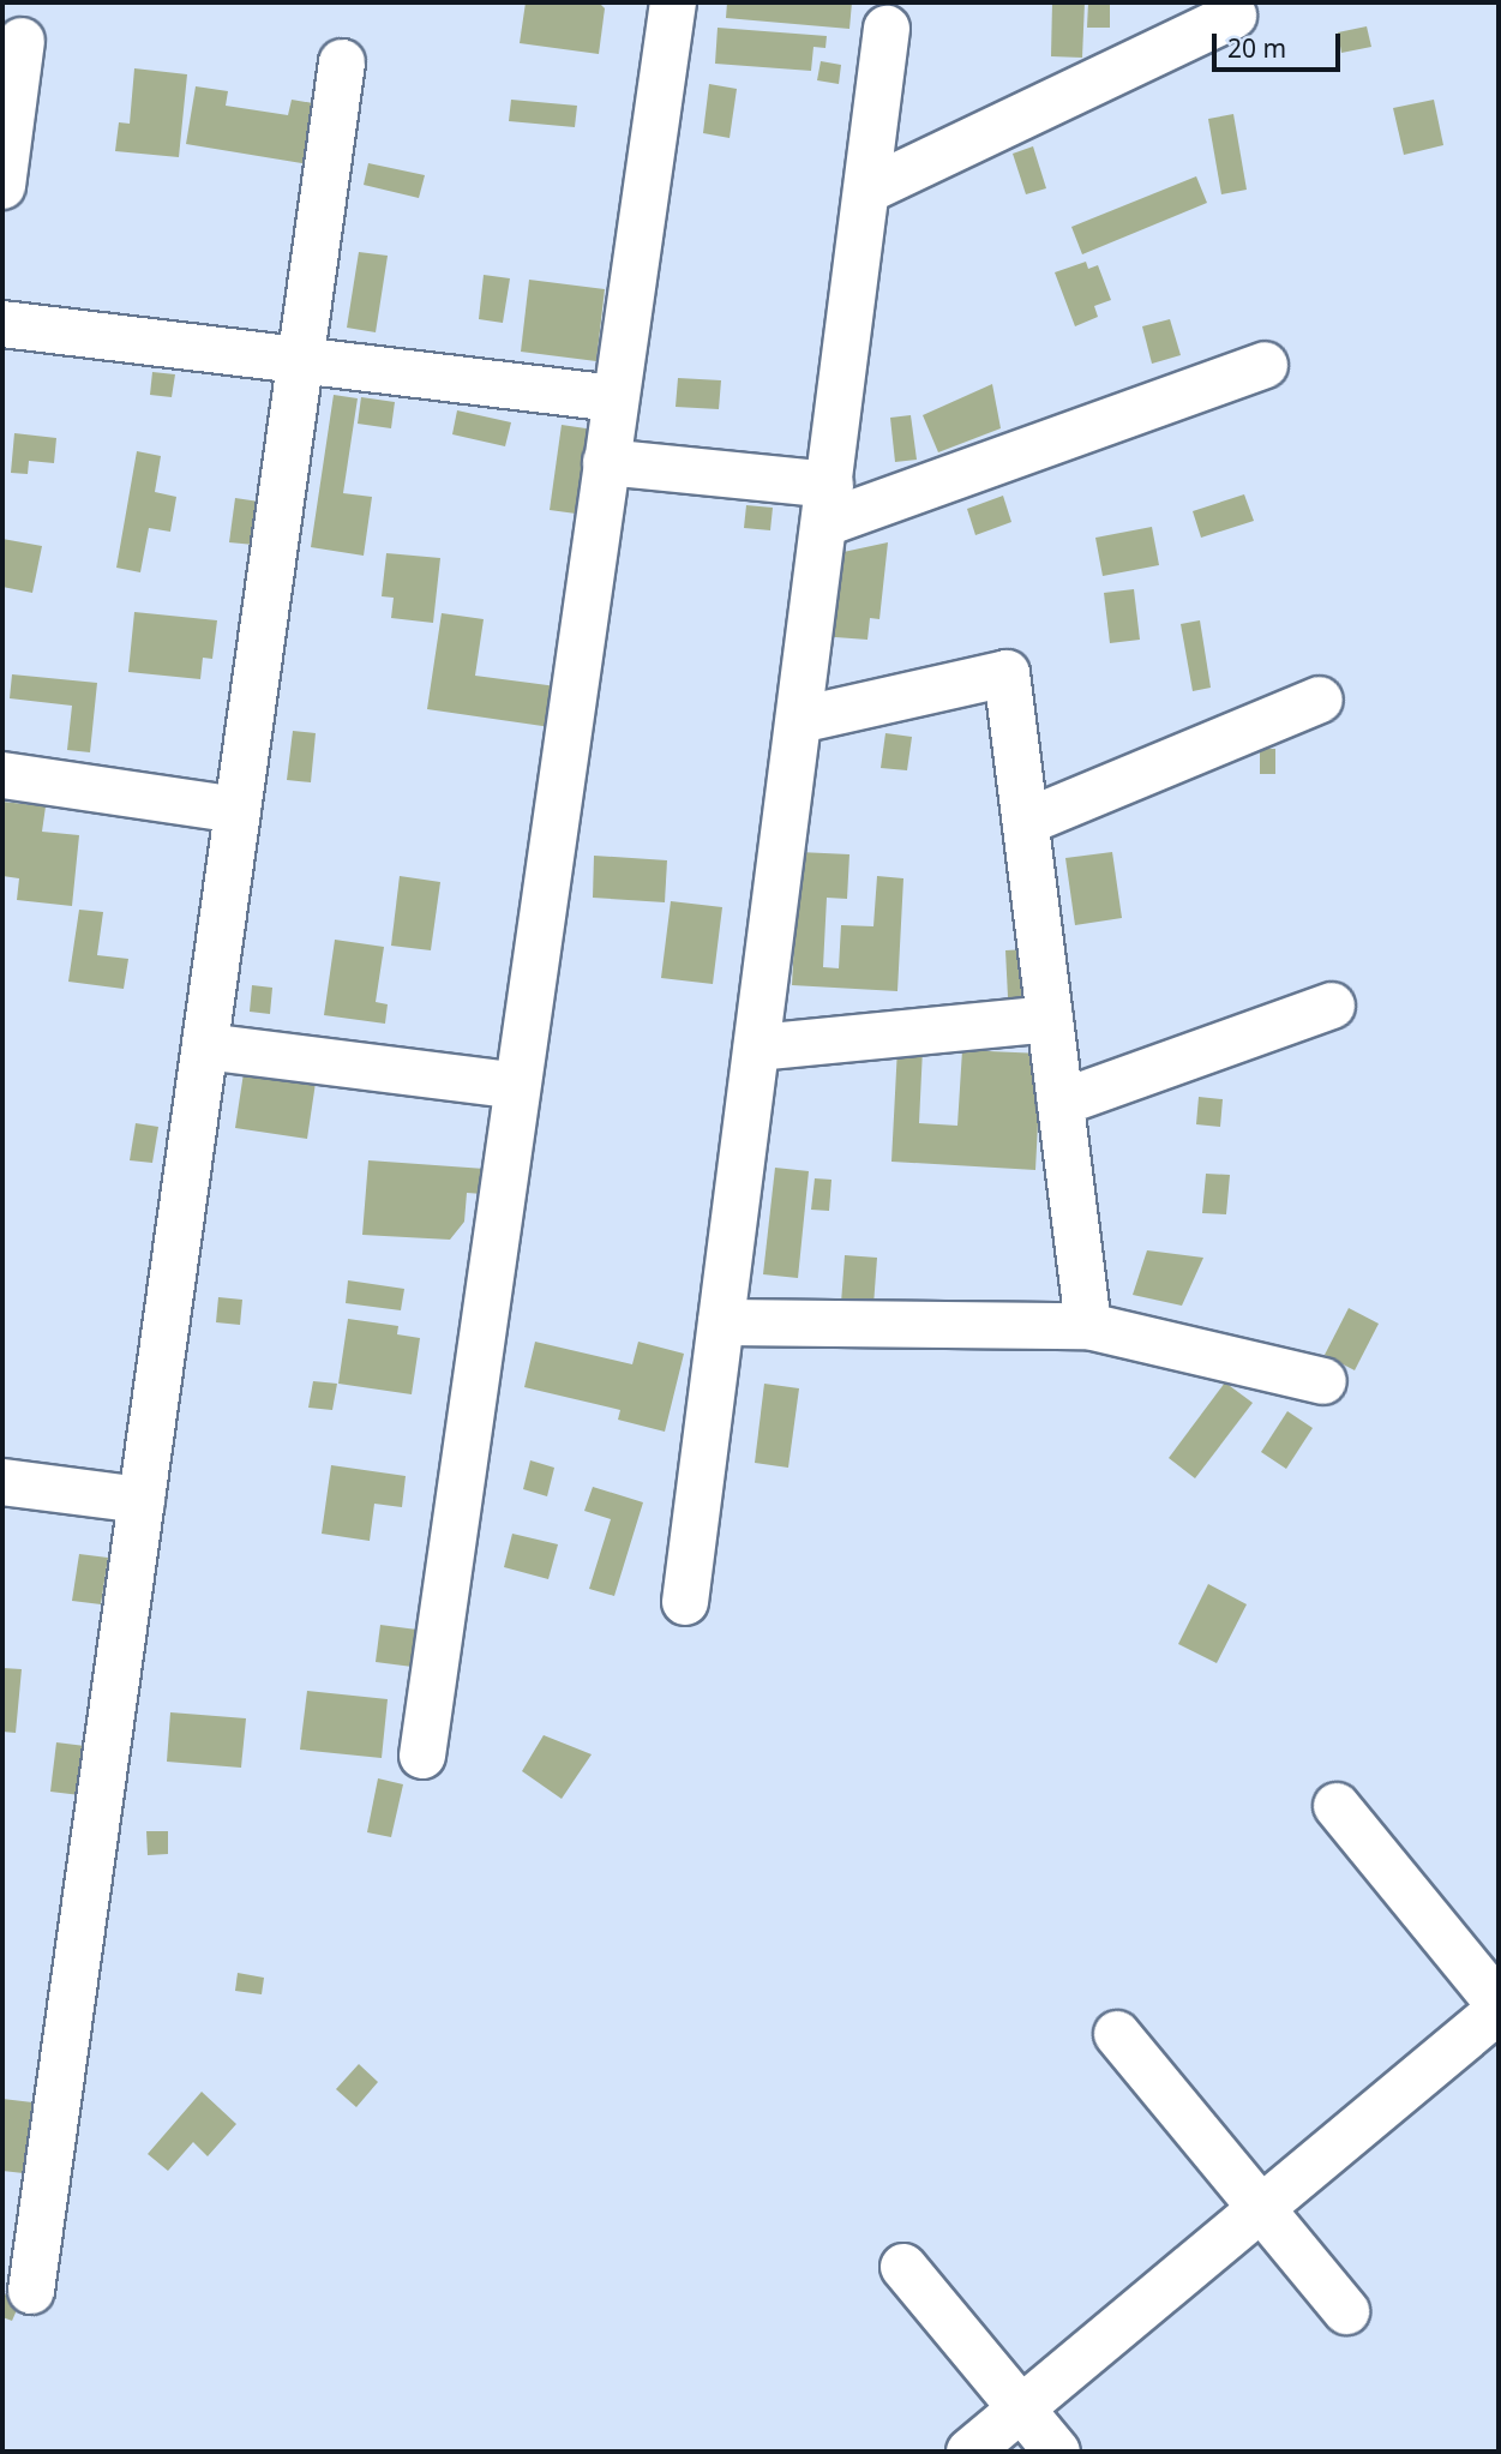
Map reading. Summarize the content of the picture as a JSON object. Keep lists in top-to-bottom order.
{
  "scale_bar": "20 m"
}
